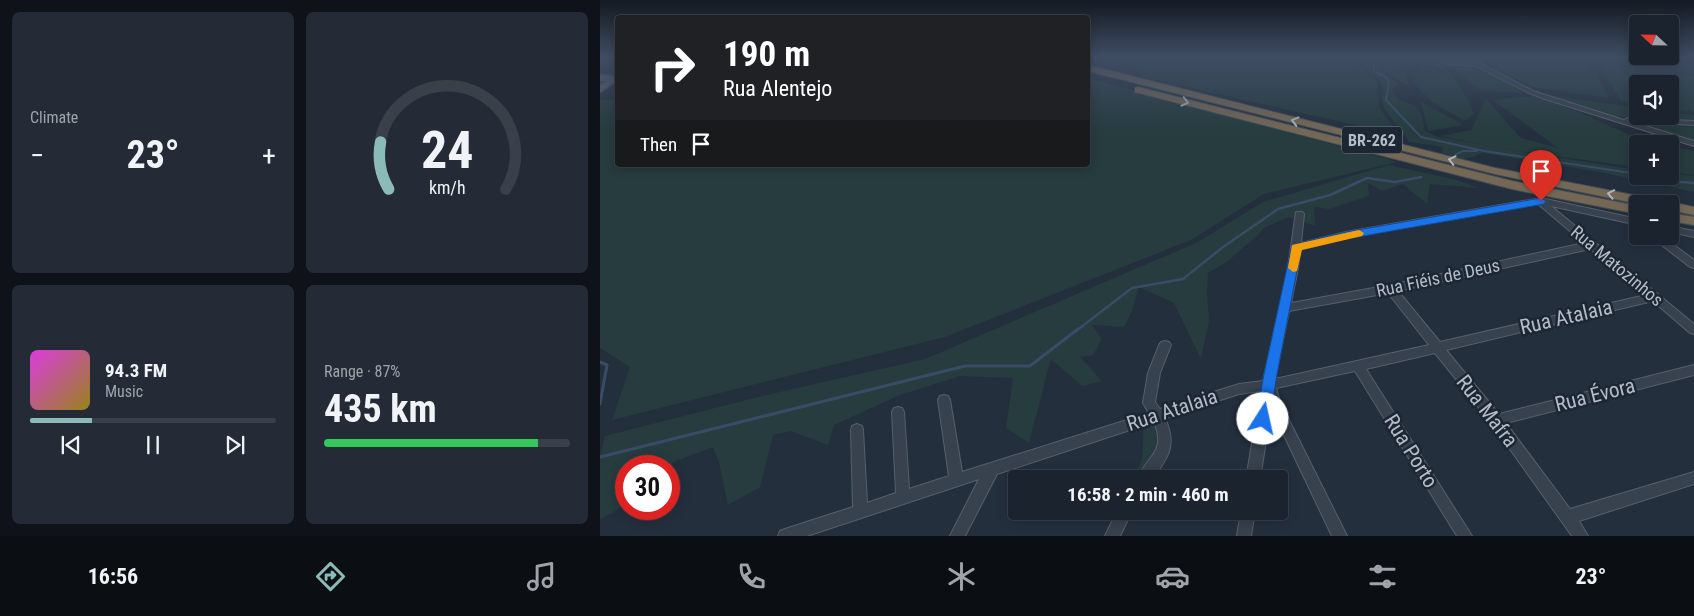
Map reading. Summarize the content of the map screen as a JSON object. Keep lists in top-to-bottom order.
{
  "streets": {
    "highway": ["BR-262"],
    "street": [
      "Rua Matozinhos",
      "Rua Fiéis de Deus",
      "Rua Atalaia",
      "Rua Évora",
      "Rua Mafra",
      "Rua Porto"
    ]
  },
  "crossings": [
    ["Rua Matozinhos", "Rua Fiéis de Deus"],
    ["Rua Matozinhos", "Rua Atalaia"],
    ["Rua Fiéis de Deus", "Rua Mafra"],
    ["Rua Atalaia", "Rua Mafra"],
    ["Rua Atalaia", "Rua Porto"],
    ["Rua Évora", "Rua Mafra"]
  ],
  "north": "left",
  "page": {
    "tile": [
      "Climate",
      ["Range · 87%", "435 km"]
    ],
    "map_buttons": ["+", "−"],
    "turn": ["190 m", "Rua Alentejo"],
    "then": "Then",
    "heat": ["−", "23°", "+"],
    "song": ["94.3 FM", "Music"],
    "limit": "30",
    "trip": "16:58 · 2 min · 460 m",
    "tabs": ["16:56", "23°"],
    "gauge": ["24", "km/h"]
  }
}
